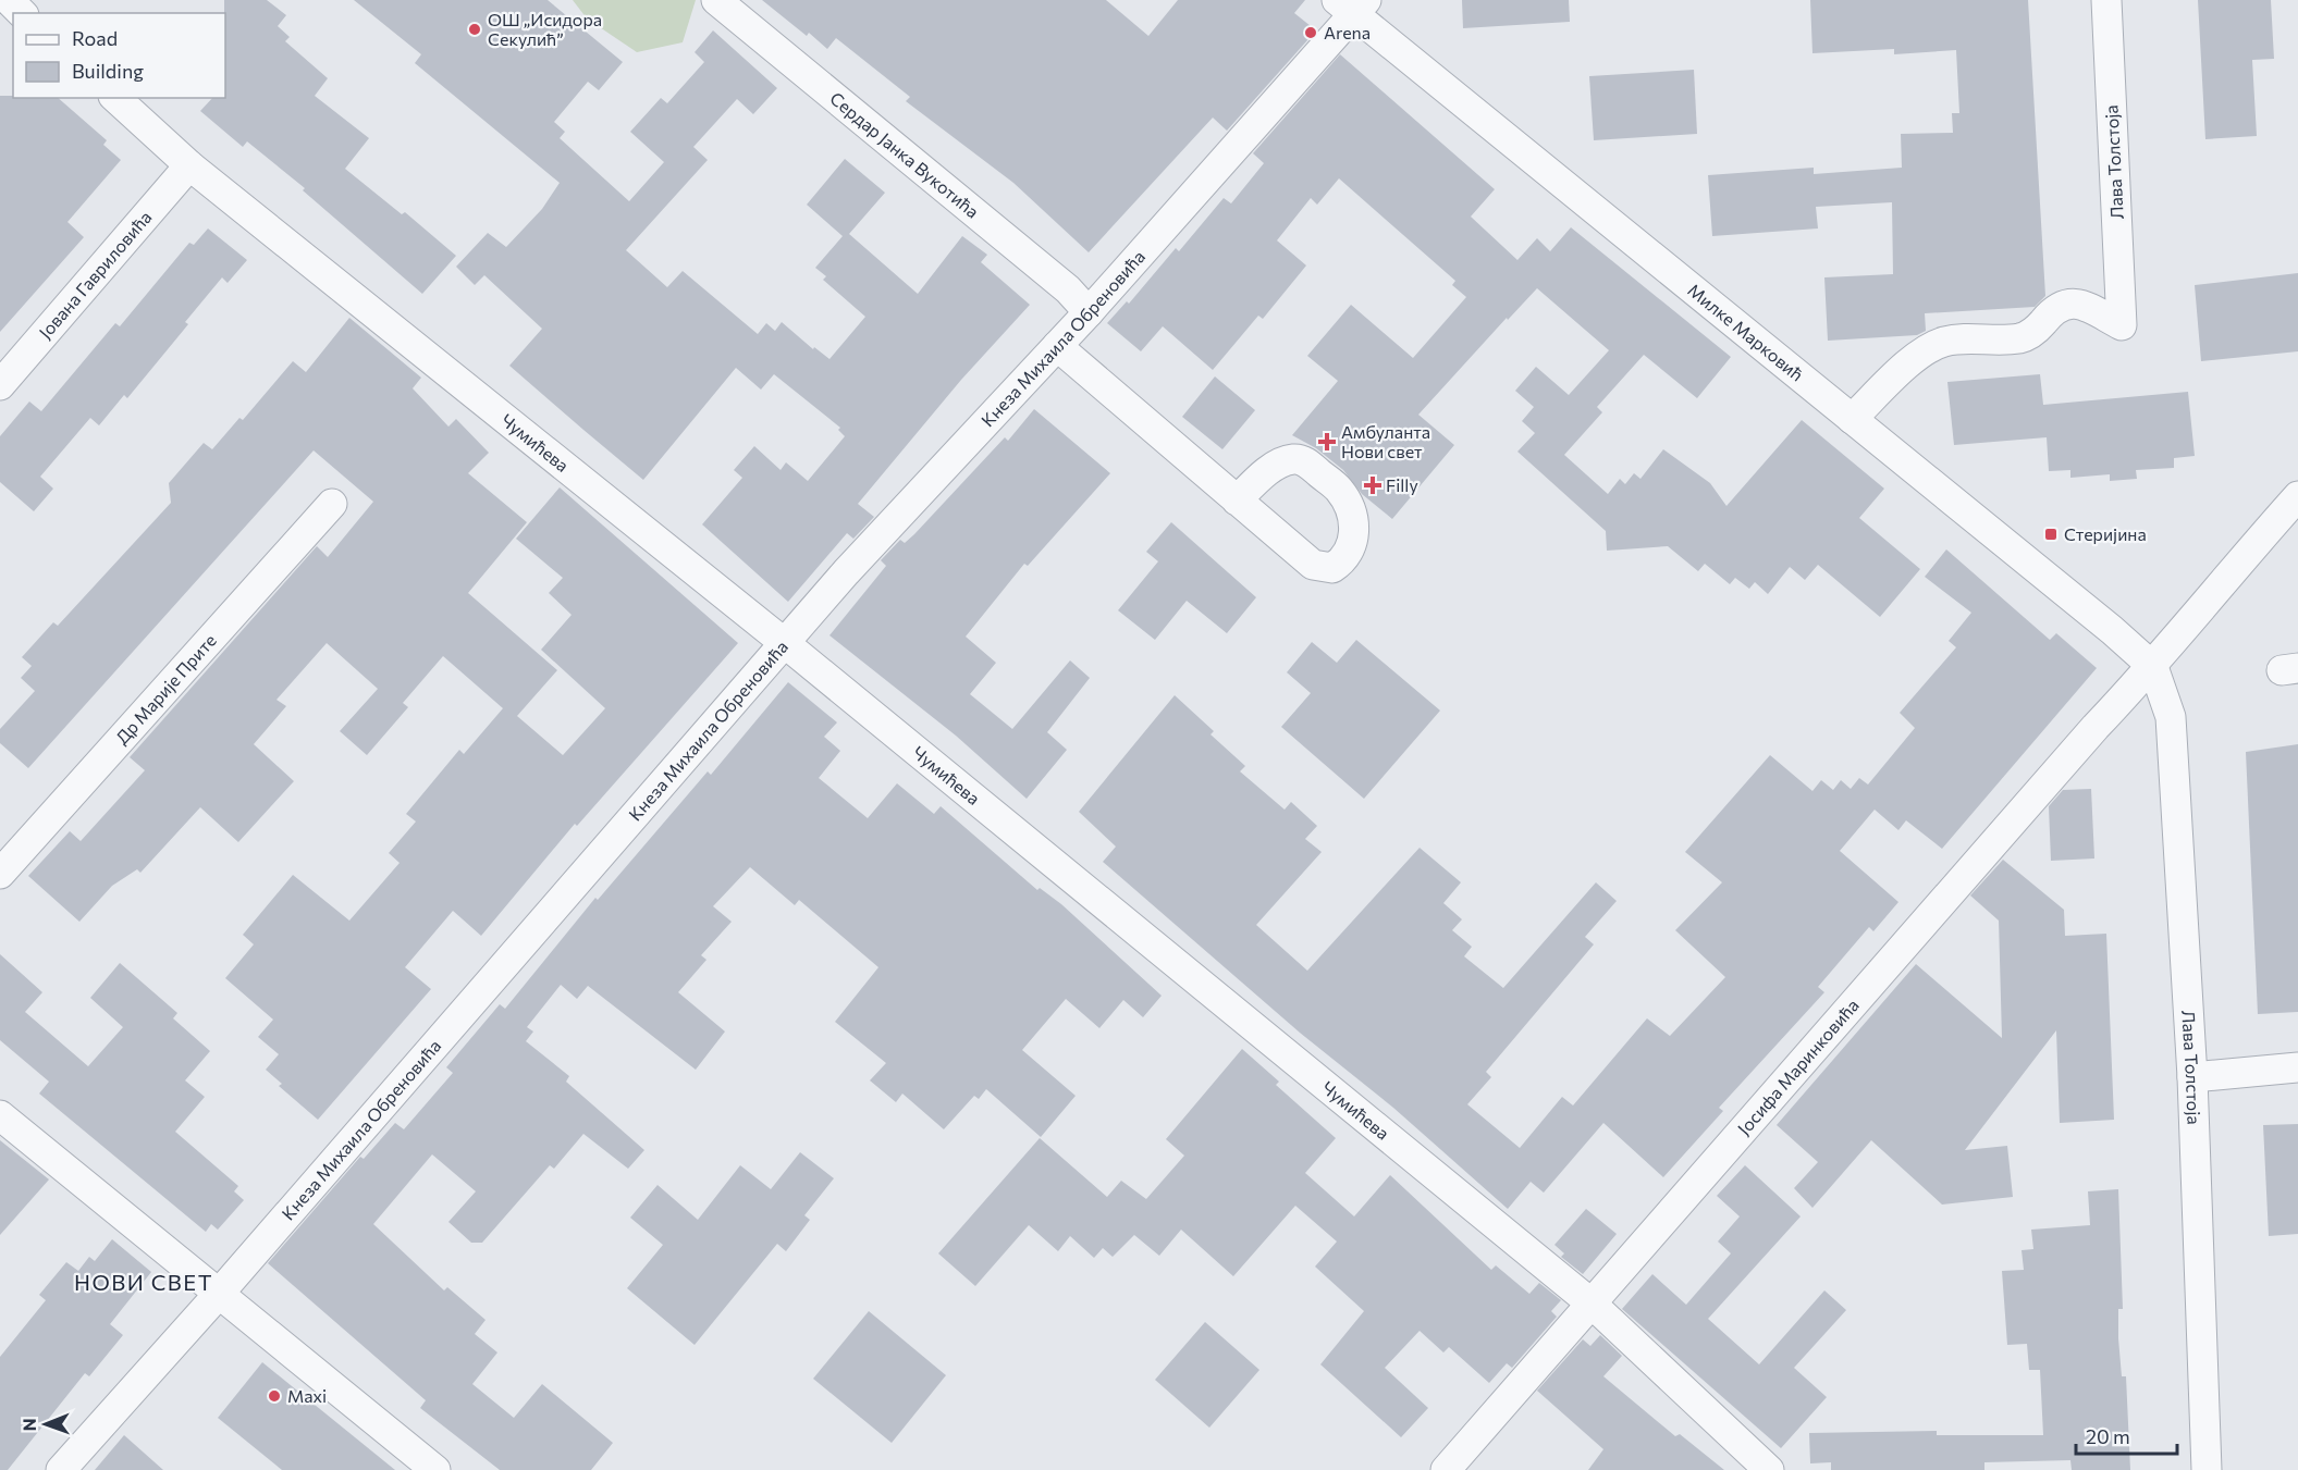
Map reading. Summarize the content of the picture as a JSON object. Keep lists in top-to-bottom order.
{
  "streets": {
    "street": [
      "Сердар Јанка Вукотића",
      "Лава Толстоја",
      "Јована Гавриловића",
      "Милке Марковић",
      "Кнеза Михаила Обреновића",
      "Чумићева",
      "Др Марије Прите",
      "Јосифа Маринковића"
    ]
  },
  "crossings": [
    ["Сердар Јанка Вукотића", "Кнеза Михаила Обреновића"],
    ["Лава Толстоја", "Милке Марковић"],
    ["Лава Толстоја", "Јосифа Маринковића"],
    ["Јована Гавриловића", "Чумићева"],
    ["Милке Марковић", "Кнеза Михаила Обреновића"],
    ["Милке Марковић", "Јосифа Маринковића"],
    ["Кнеза Михаила Обреновића", "Чумићева"],
    ["Чумићева", "Јосифа Маринковића"]
  ],
  "districts": ["НОВИ СВЕТ"],
  "places": {
    "other": ["ОШ „Исидора Секулић”", "Arena", "Maxi"],
    "health": ["Амбуланта Нови свет", "Filly"],
    "transit": ["Стеријина"]
  },
  "legend": ["Road", "Building"],
  "scale_bar": "20 m",
  "north": "left"
}
